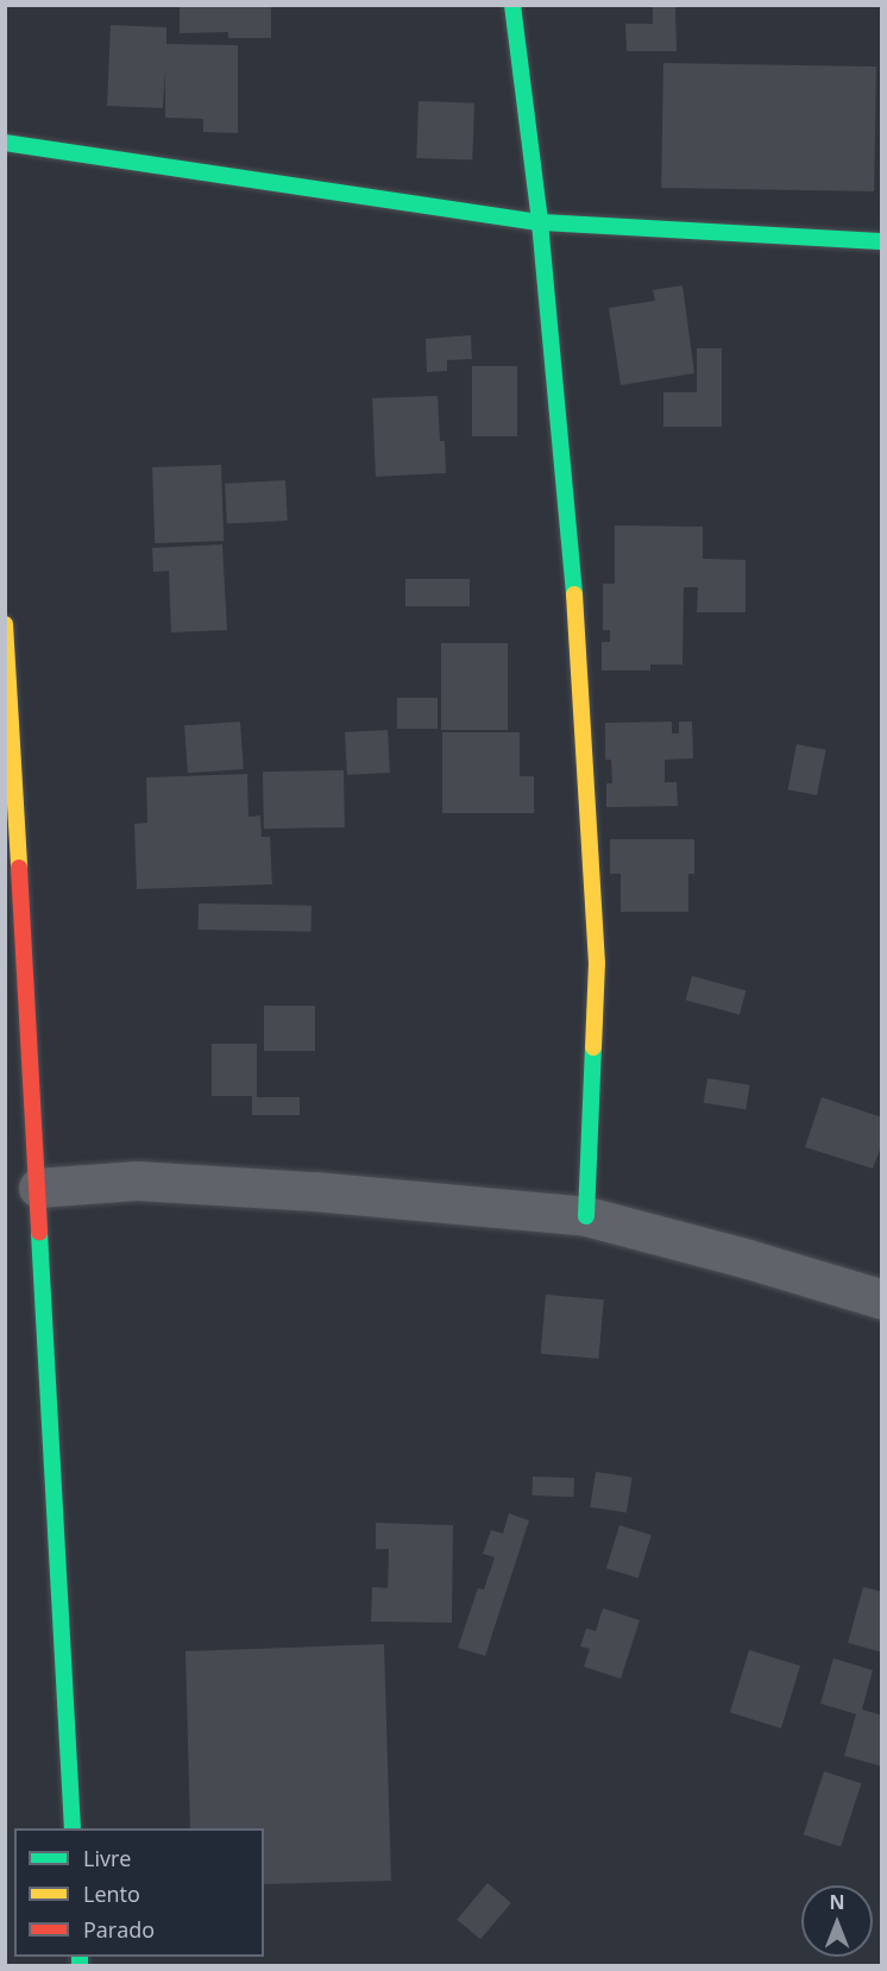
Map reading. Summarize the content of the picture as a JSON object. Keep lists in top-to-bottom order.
{
  "legend": ["Livre", "Lento", "Parado"],
  "north": "top"
}
